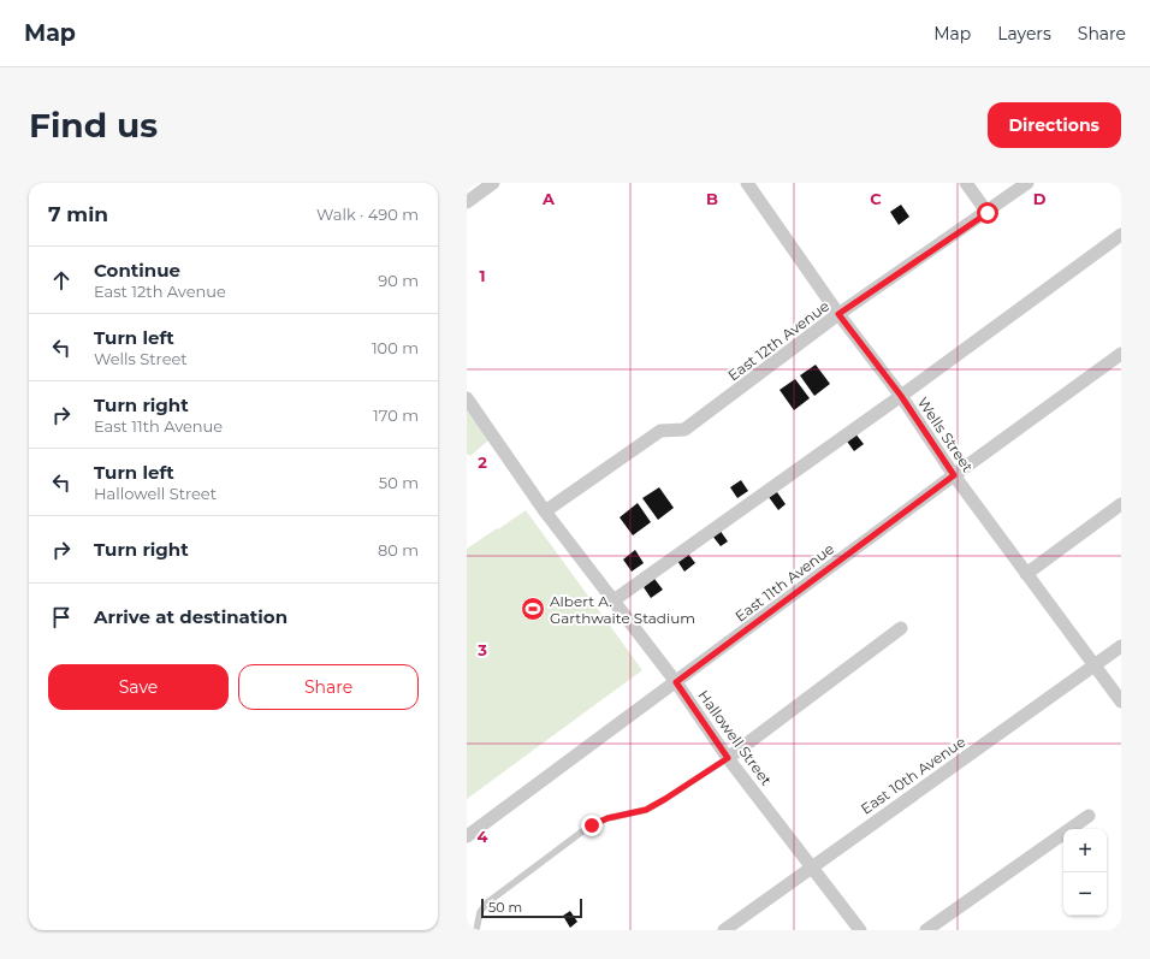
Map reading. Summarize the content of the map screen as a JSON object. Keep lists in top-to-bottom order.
{
  "streets": {
    "street": [
      "East 12th Avenue",
      "Wells Street",
      "East 11th Avenue",
      "Hallowell Street",
      "East 10th Avenue"
    ]
  },
  "crossings": [
    ["East 12th Avenue", "Wells Street"],
    ["East 12th Avenue", "Hallowell Street"],
    ["Wells Street", "East 11th Avenue"],
    ["Wells Street", "East 10th Avenue"],
    ["East 11th Avenue", "Hallowell Street"],
    ["Hallowell Street", "East 10th Avenue"]
  ],
  "places": {
    "sports": ["Albert A. Garthwaite Stadium"]
  },
  "scale_bar": "50 m",
  "page": {
    "header": "Map",
    "nav": ["Map", "Layers", "Share"],
    "buttons": [
      "Directions",
      ["Save", "Share"]
    ],
    "title": "Find us",
    "heading": ["7 min", "Walk · 490 m"],
    "list": [
      ["Continue", "East 12th Avenue", "90 m"],
      ["Turn left", "Wells Street", "100 m"],
      ["Turn right", "East 11th Avenue", "170 m"],
      ["Turn left", "Hallowell Street", "50 m"],
      ["Turn right", "80 m"],
      "Arrive at destination"
    ],
    "map_buttons": ["+", "−"],
    "scale": "50 m"
  },
  "grid": {
    "columns": [
      "A",
      "B",
      "C",
      "D"
    ],
    "rows": [
      "1",
      "2",
      "3",
      "4"
    ]
  }
}
